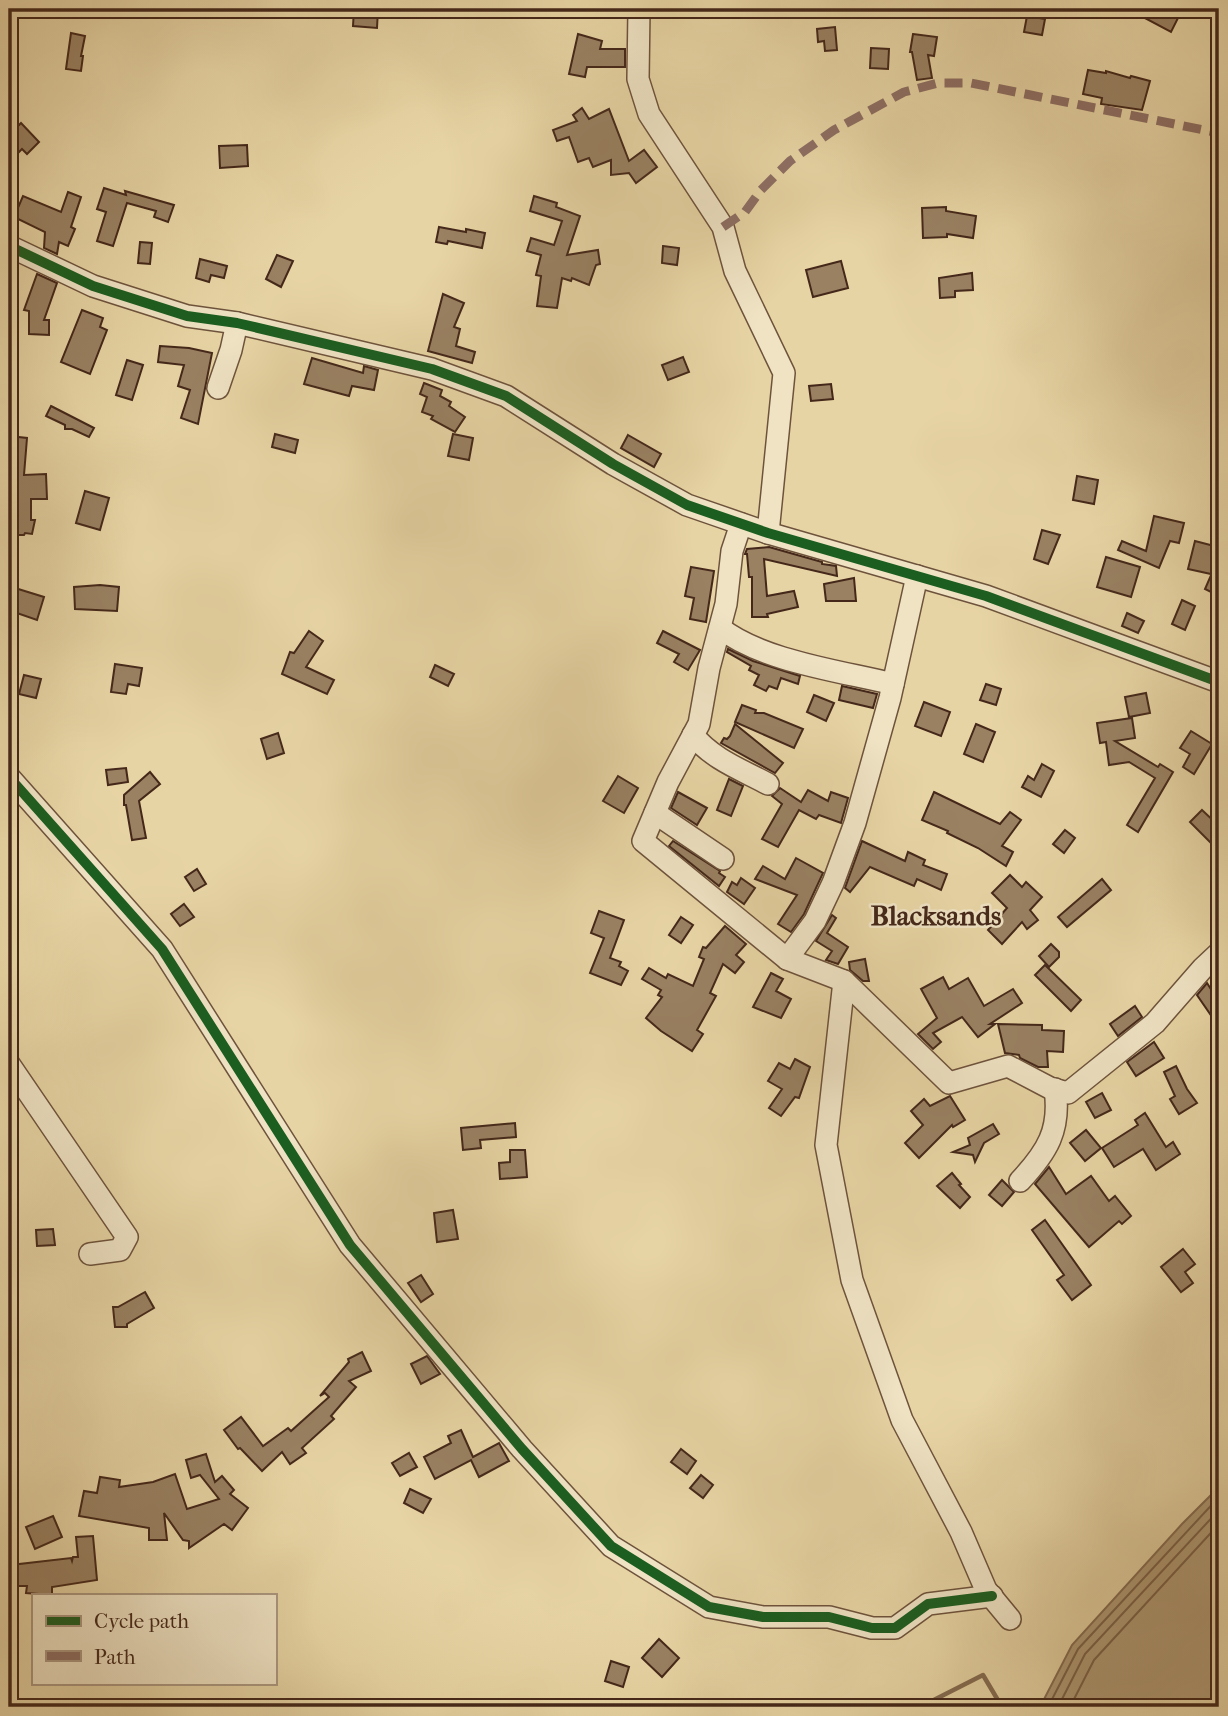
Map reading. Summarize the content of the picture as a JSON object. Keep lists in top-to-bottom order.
{
  "districts": ["Blacksands"],
  "legend": ["Cycle path", "Path"]
}
